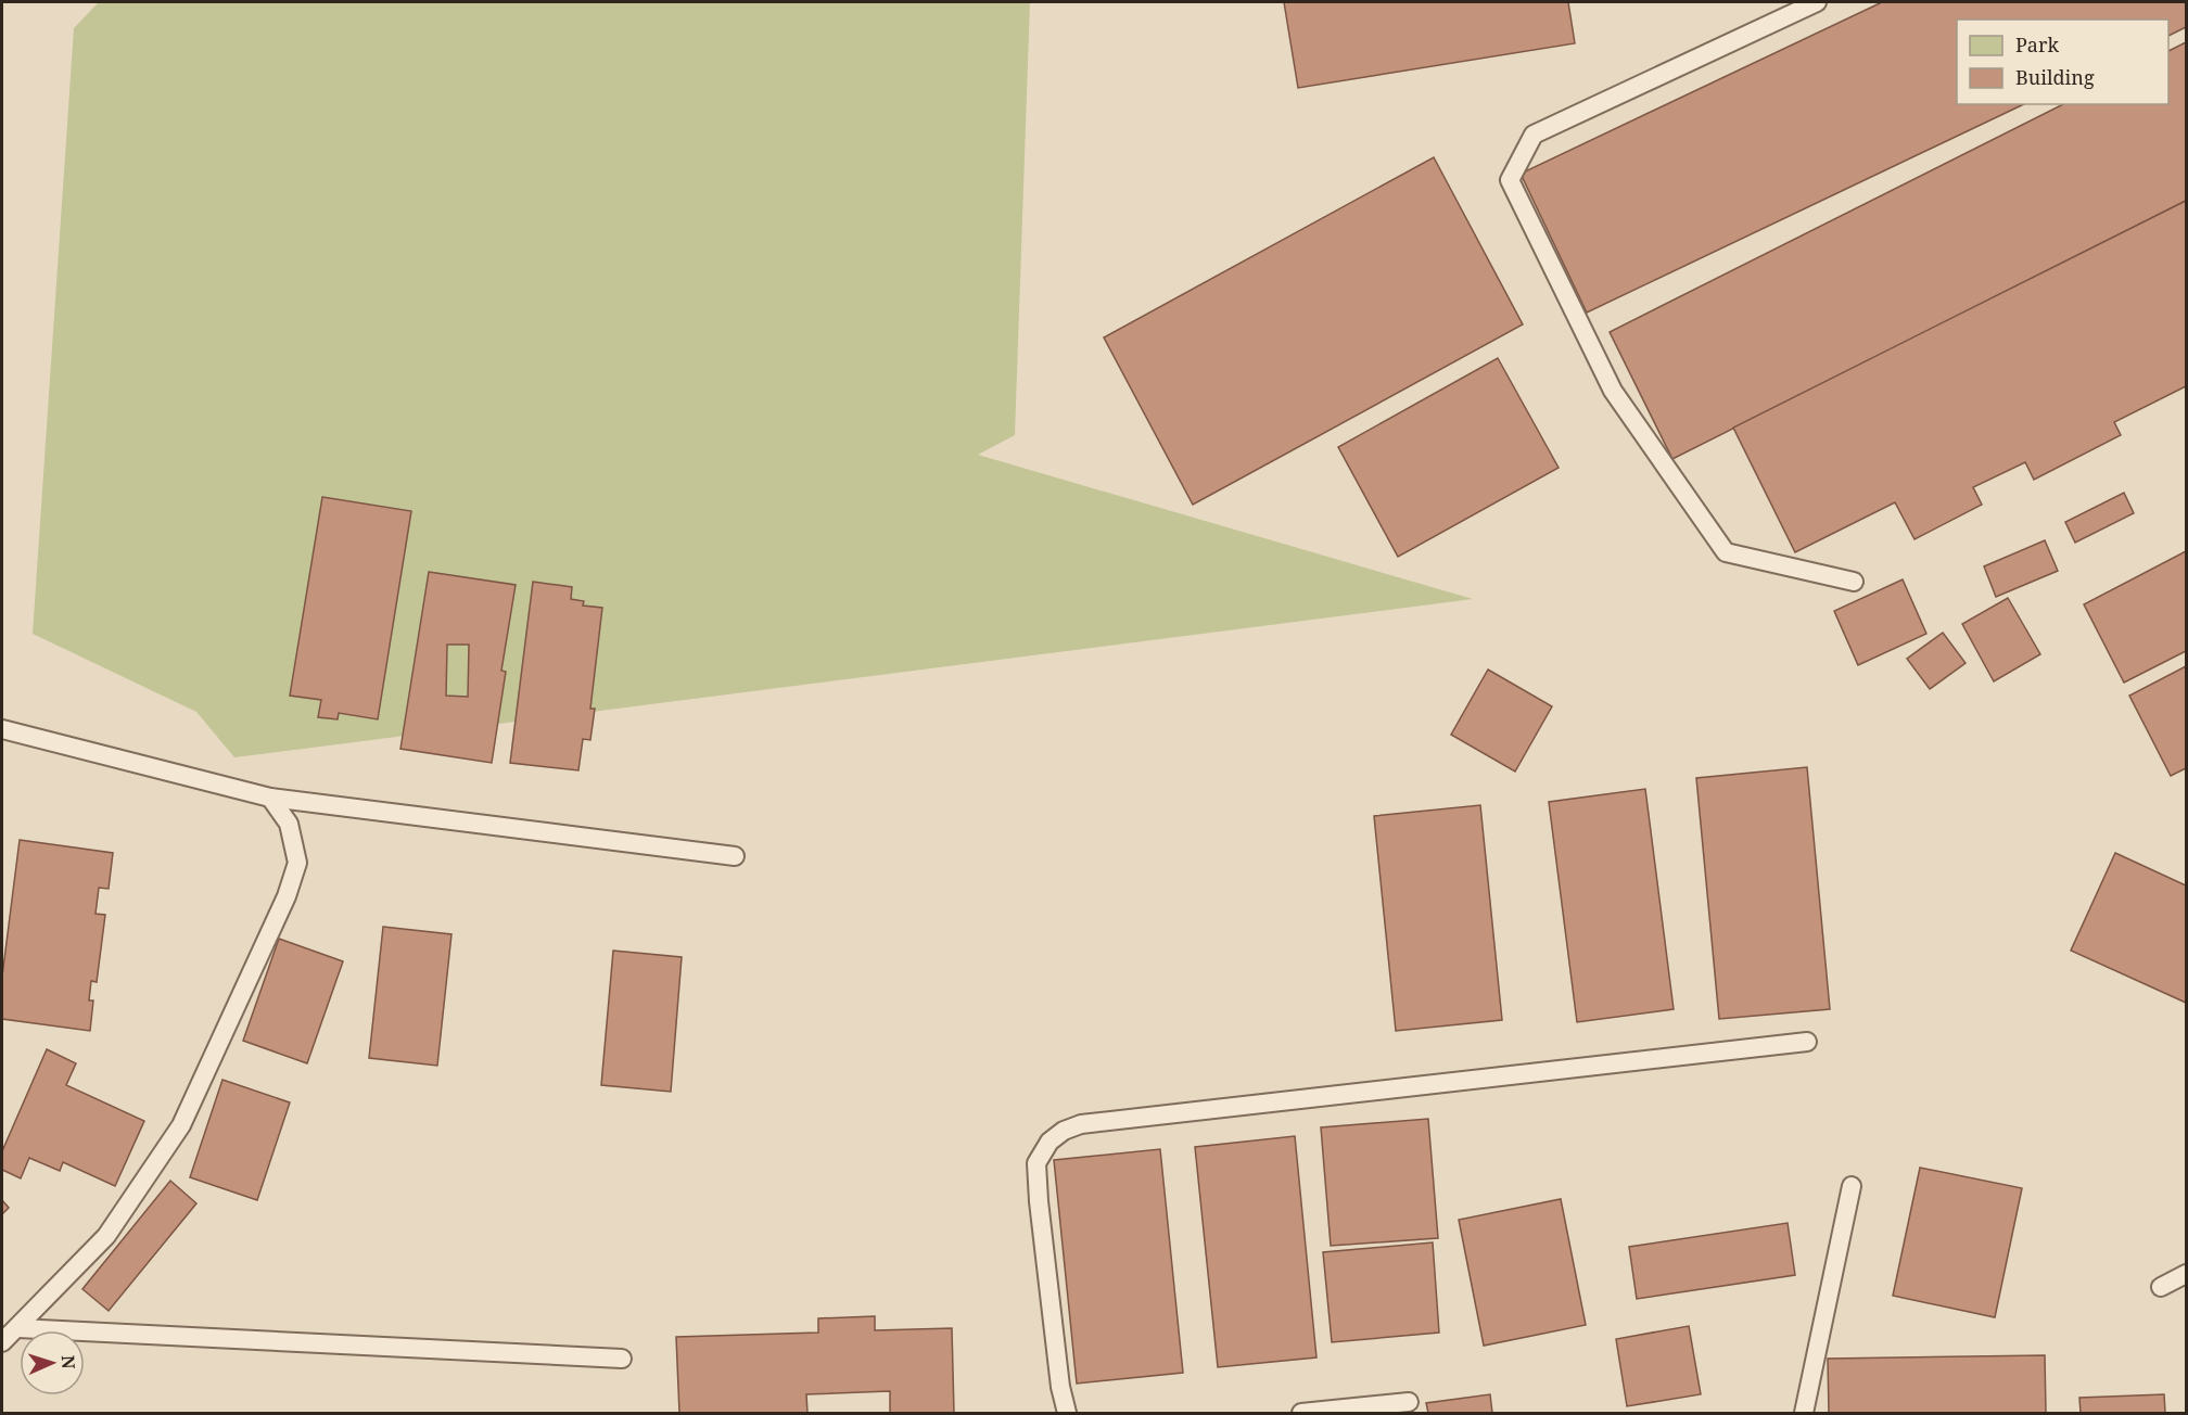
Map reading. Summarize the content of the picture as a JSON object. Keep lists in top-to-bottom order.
{
  "legend": ["Park", "Building"],
  "north": "right"
}
